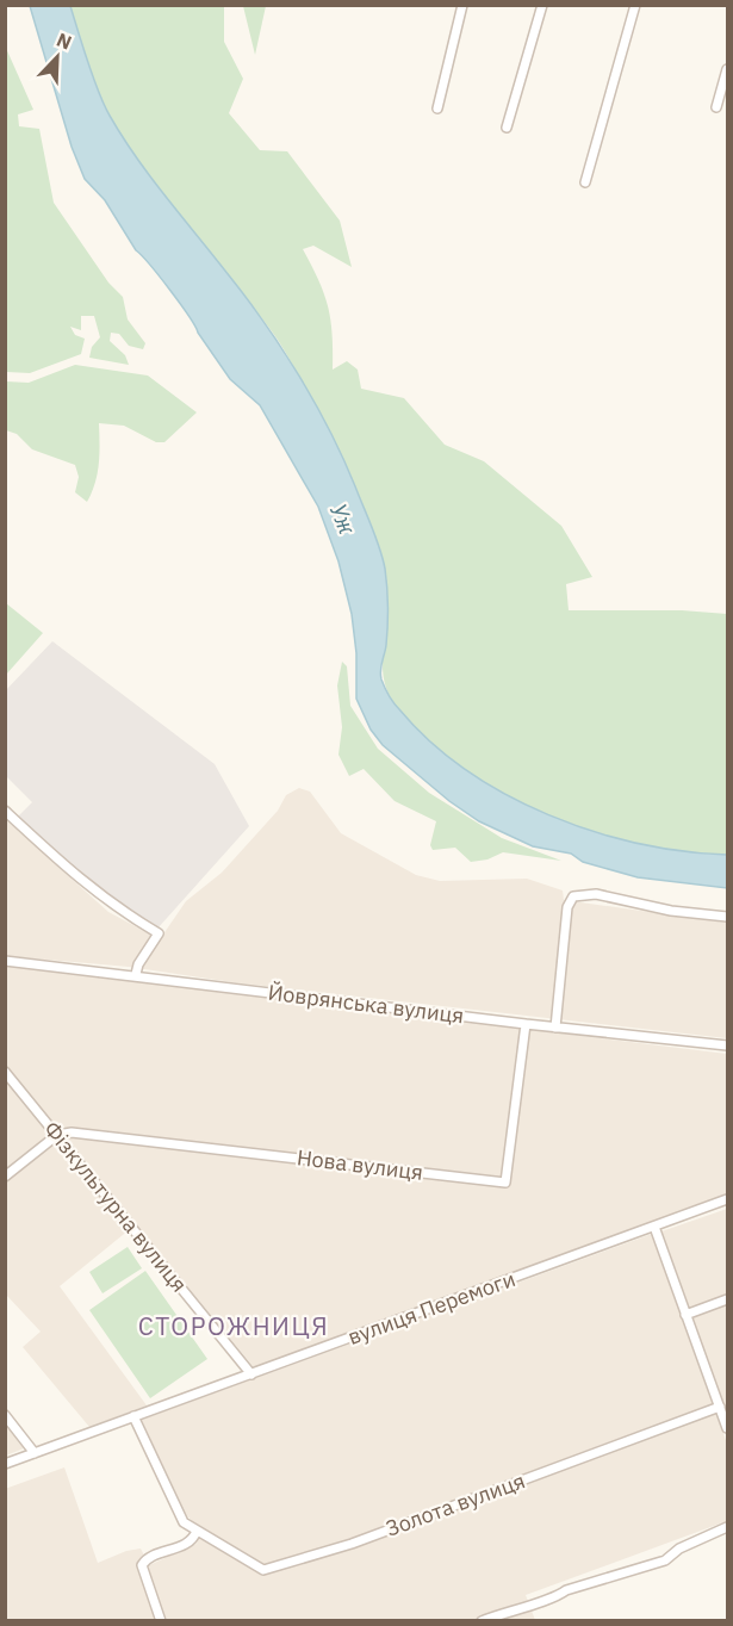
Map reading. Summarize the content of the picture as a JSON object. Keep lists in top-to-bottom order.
{
  "streets": {
    "street": [
      "Йоврянська вулиця",
      "Нова вулиця",
      "Фізкультурна вулиця",
      "вулиця Перемоги",
      "Золота вулиця"
    ]
  },
  "crossings": [
    ["Йоврянська вулиця", "Нова вулиця"],
    ["Нова вулиця", "Фізкультурна вулиця"],
    ["Фізкультурна вулиця", "вулиця Перемоги"]
  ],
  "districts": ["СТОРОЖНИЦЯ"],
  "water": ["Уж"],
  "north": "top right"
}
